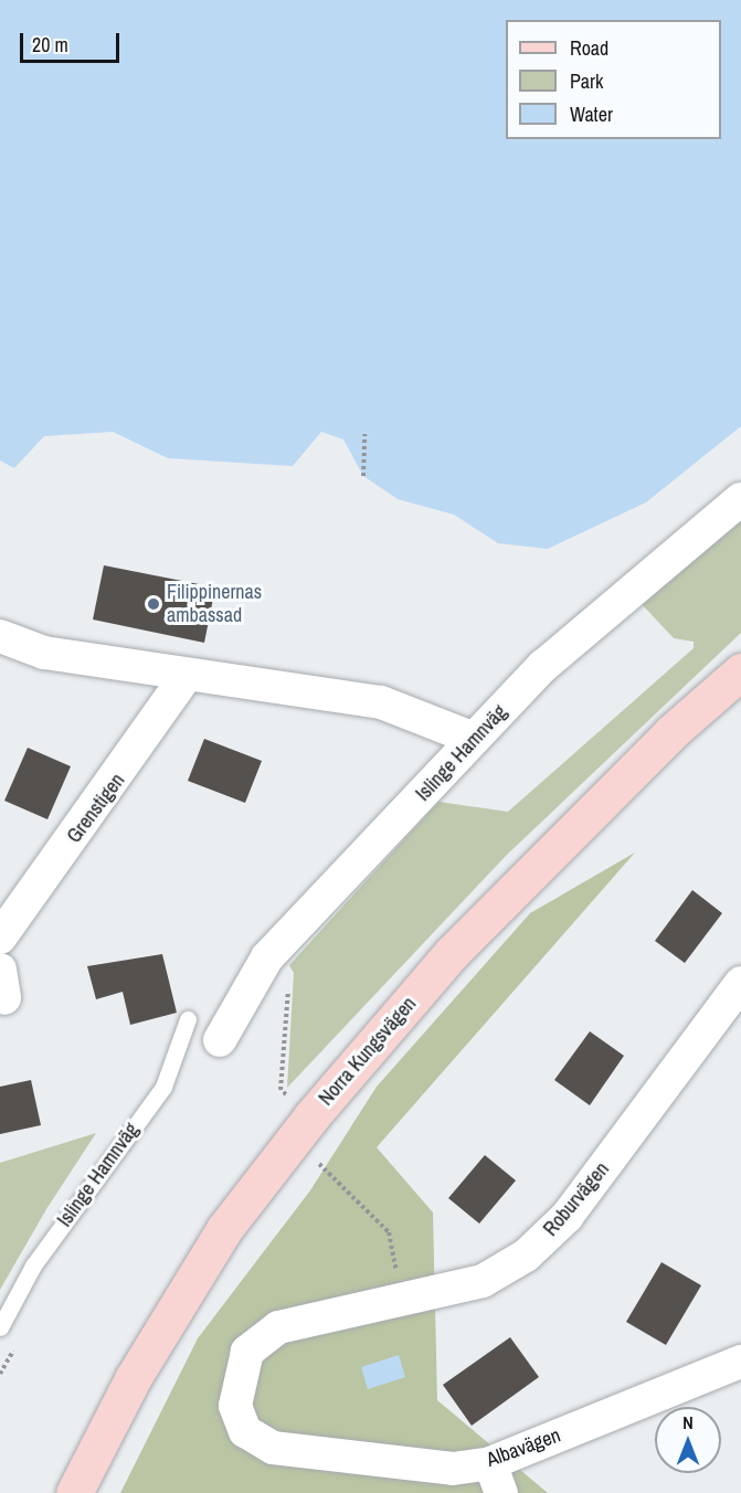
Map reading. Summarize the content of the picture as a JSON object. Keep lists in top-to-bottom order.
{
  "streets": {
    "main road": ["Norra Kungsvägen"],
    "street": [
      "Islinge Hamnväg",
      "Grenstigen",
      "Roburvägen",
      "Albavägen"
    ]
  },
  "crossings": [
    ["Roburvägen", "Albavägen"]
  ],
  "places": ["Filippinernas ambassad"],
  "legend": ["Road", "Park", "Water"],
  "scale_bar": "20 m",
  "north": "top"
}
